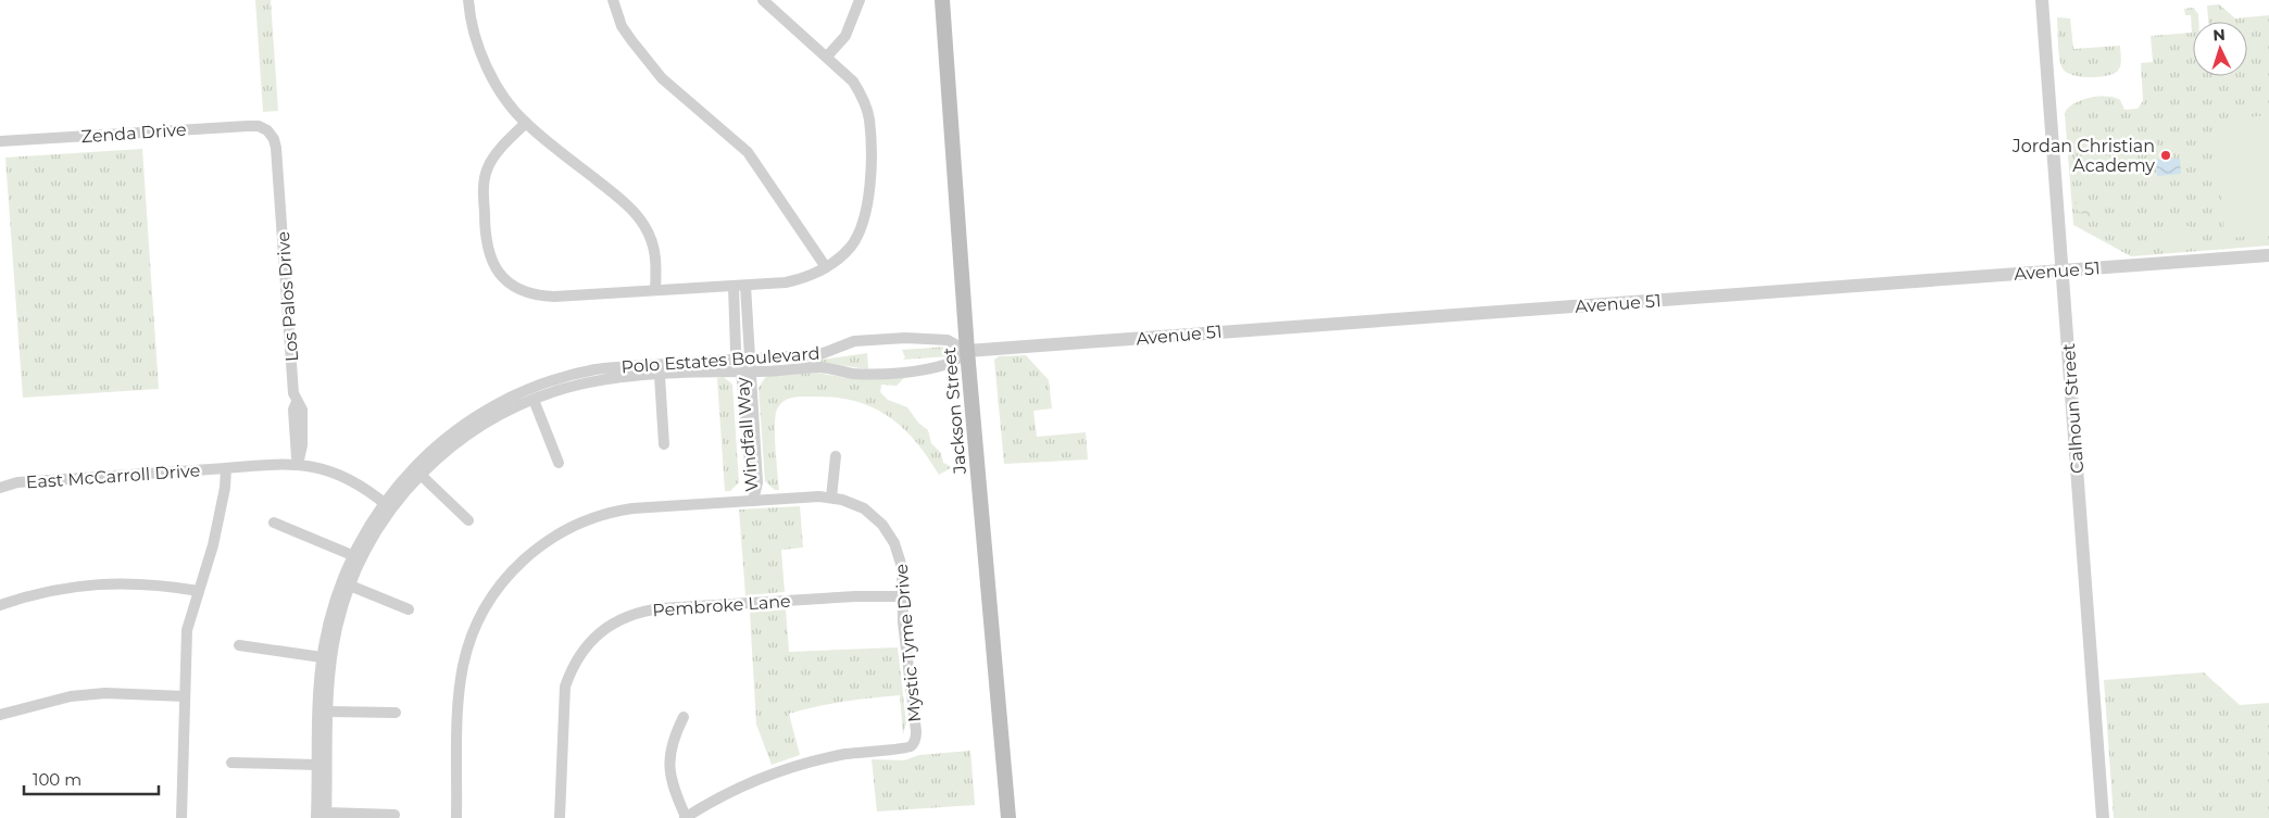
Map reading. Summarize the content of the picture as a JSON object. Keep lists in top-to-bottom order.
{
  "streets": {
    "main road": ["Jackson Street"],
    "street": [
      "Zenda Drive",
      "Avenue 51",
      "Los Palos Drive",
      "Polo Estates Boulevard",
      "Calhoun Street",
      "Windfall Way",
      "East McCarroll Drive",
      "Pembroke Lane",
      "Mystic Tyme Drive"
    ]
  },
  "crossings": [
    ["Zenda Drive", "Los Palos Drive"],
    ["Avenue 51", "Polo Estates Boulevard"],
    ["Avenue 51", "Calhoun Street"],
    ["Avenue 51", "Jackson Street"],
    ["Los Palos Drive", "East McCarroll Drive"],
    ["Polo Estates Boulevard", "Jackson Street"],
    ["Polo Estates Boulevard", "Windfall Way"],
    ["Windfall Way", "Mystic Tyme Drive"],
    ["Pembroke Lane", "Mystic Tyme Drive"]
  ],
  "places": ["Jordan Christian Academy"],
  "scale_bar": "100 m",
  "north": "top"
}
